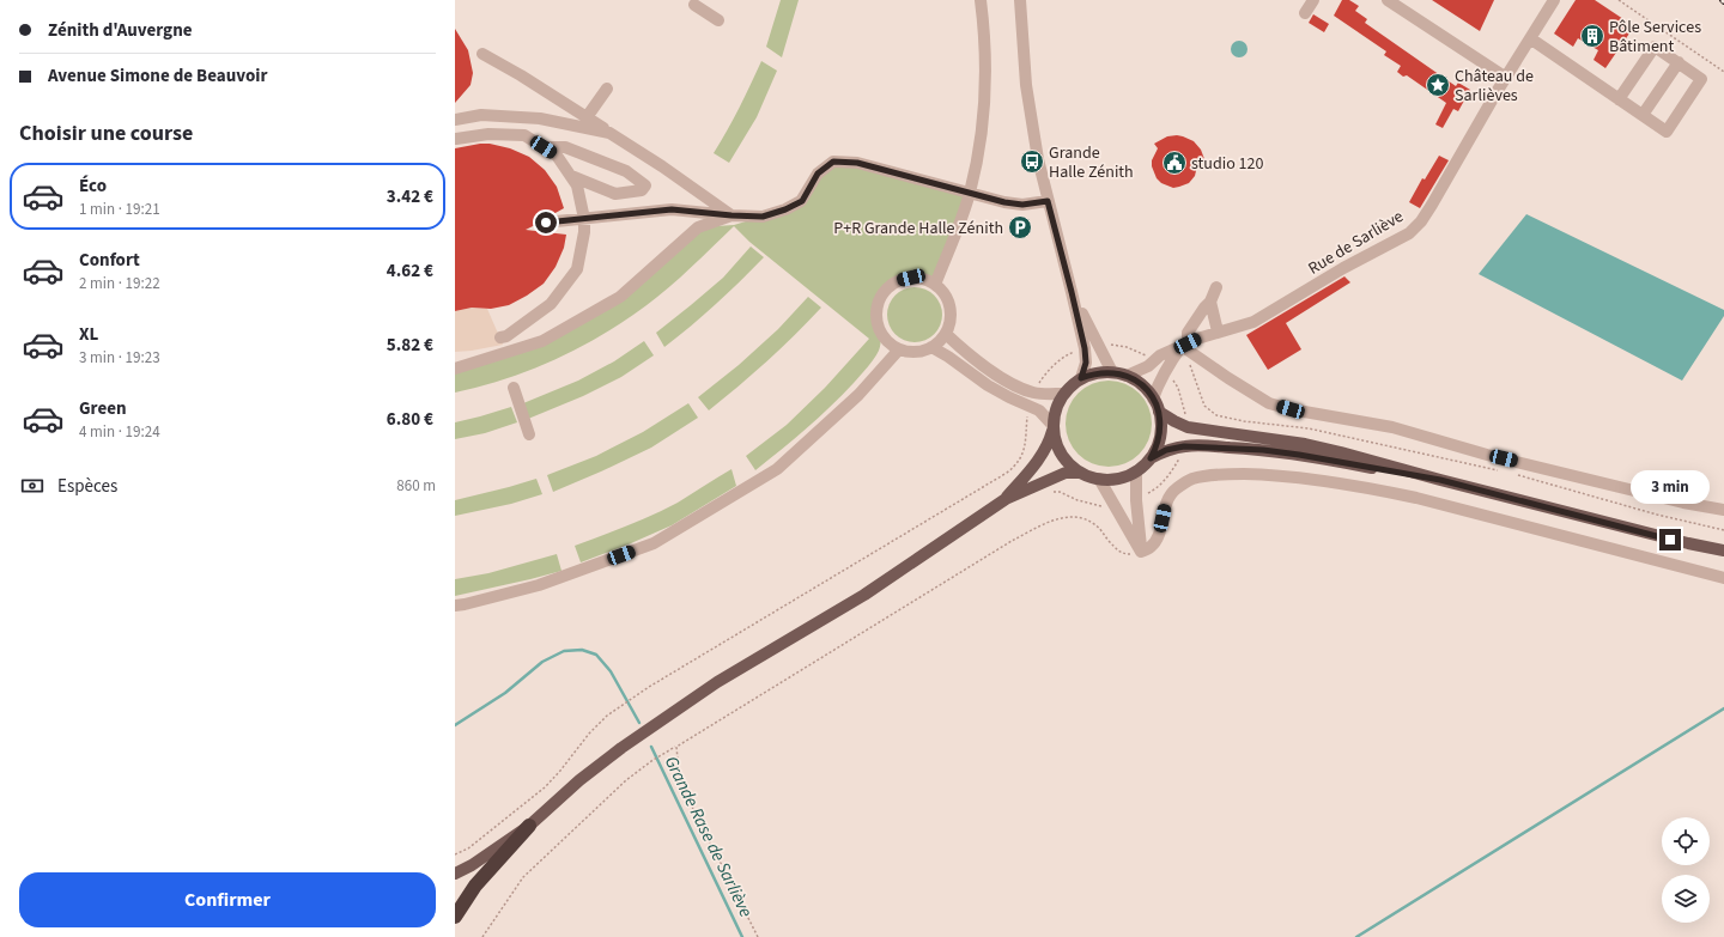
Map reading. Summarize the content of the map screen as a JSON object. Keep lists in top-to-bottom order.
{
  "streets": {
    "street": ["Rue de Sarliève"]
  },
  "water": ["Grande Rase de Sarliève"],
  "places": {
    "building": ["Pôle Services Bâtiment"],
    "place": ["Château de Sarlièves"],
    "bus stop": ["Grande Halle Zénith"],
    "public building": ["studio 120"],
    "parking": ["P+R Grande Halle Zénith"]
  },
  "page": {
    "banner": ["Zénith d'Auvergne", "Avenue Simone de Beauvoir"],
    "heading": "Choisir une course",
    "list": [
      {
        "name": "Éco",
        "note": "1 min · 19:21",
        "value": "3.42 €"
      },
      {
        "name": "Confort",
        "note": "2 min · 19:22",
        "value": "4.62 €"
      },
      {
        "name": "XL",
        "note": "3 min · 19:23",
        "value": "5.82 €"
      },
      {
        "name": "Green",
        "note": "4 min · 19:24",
        "value": "6.80 €"
      }
    ],
    "pay": ["Espèces", "860 m"],
    "bubble": "3 min",
    "buttons": "Confirmer"
  }
}
